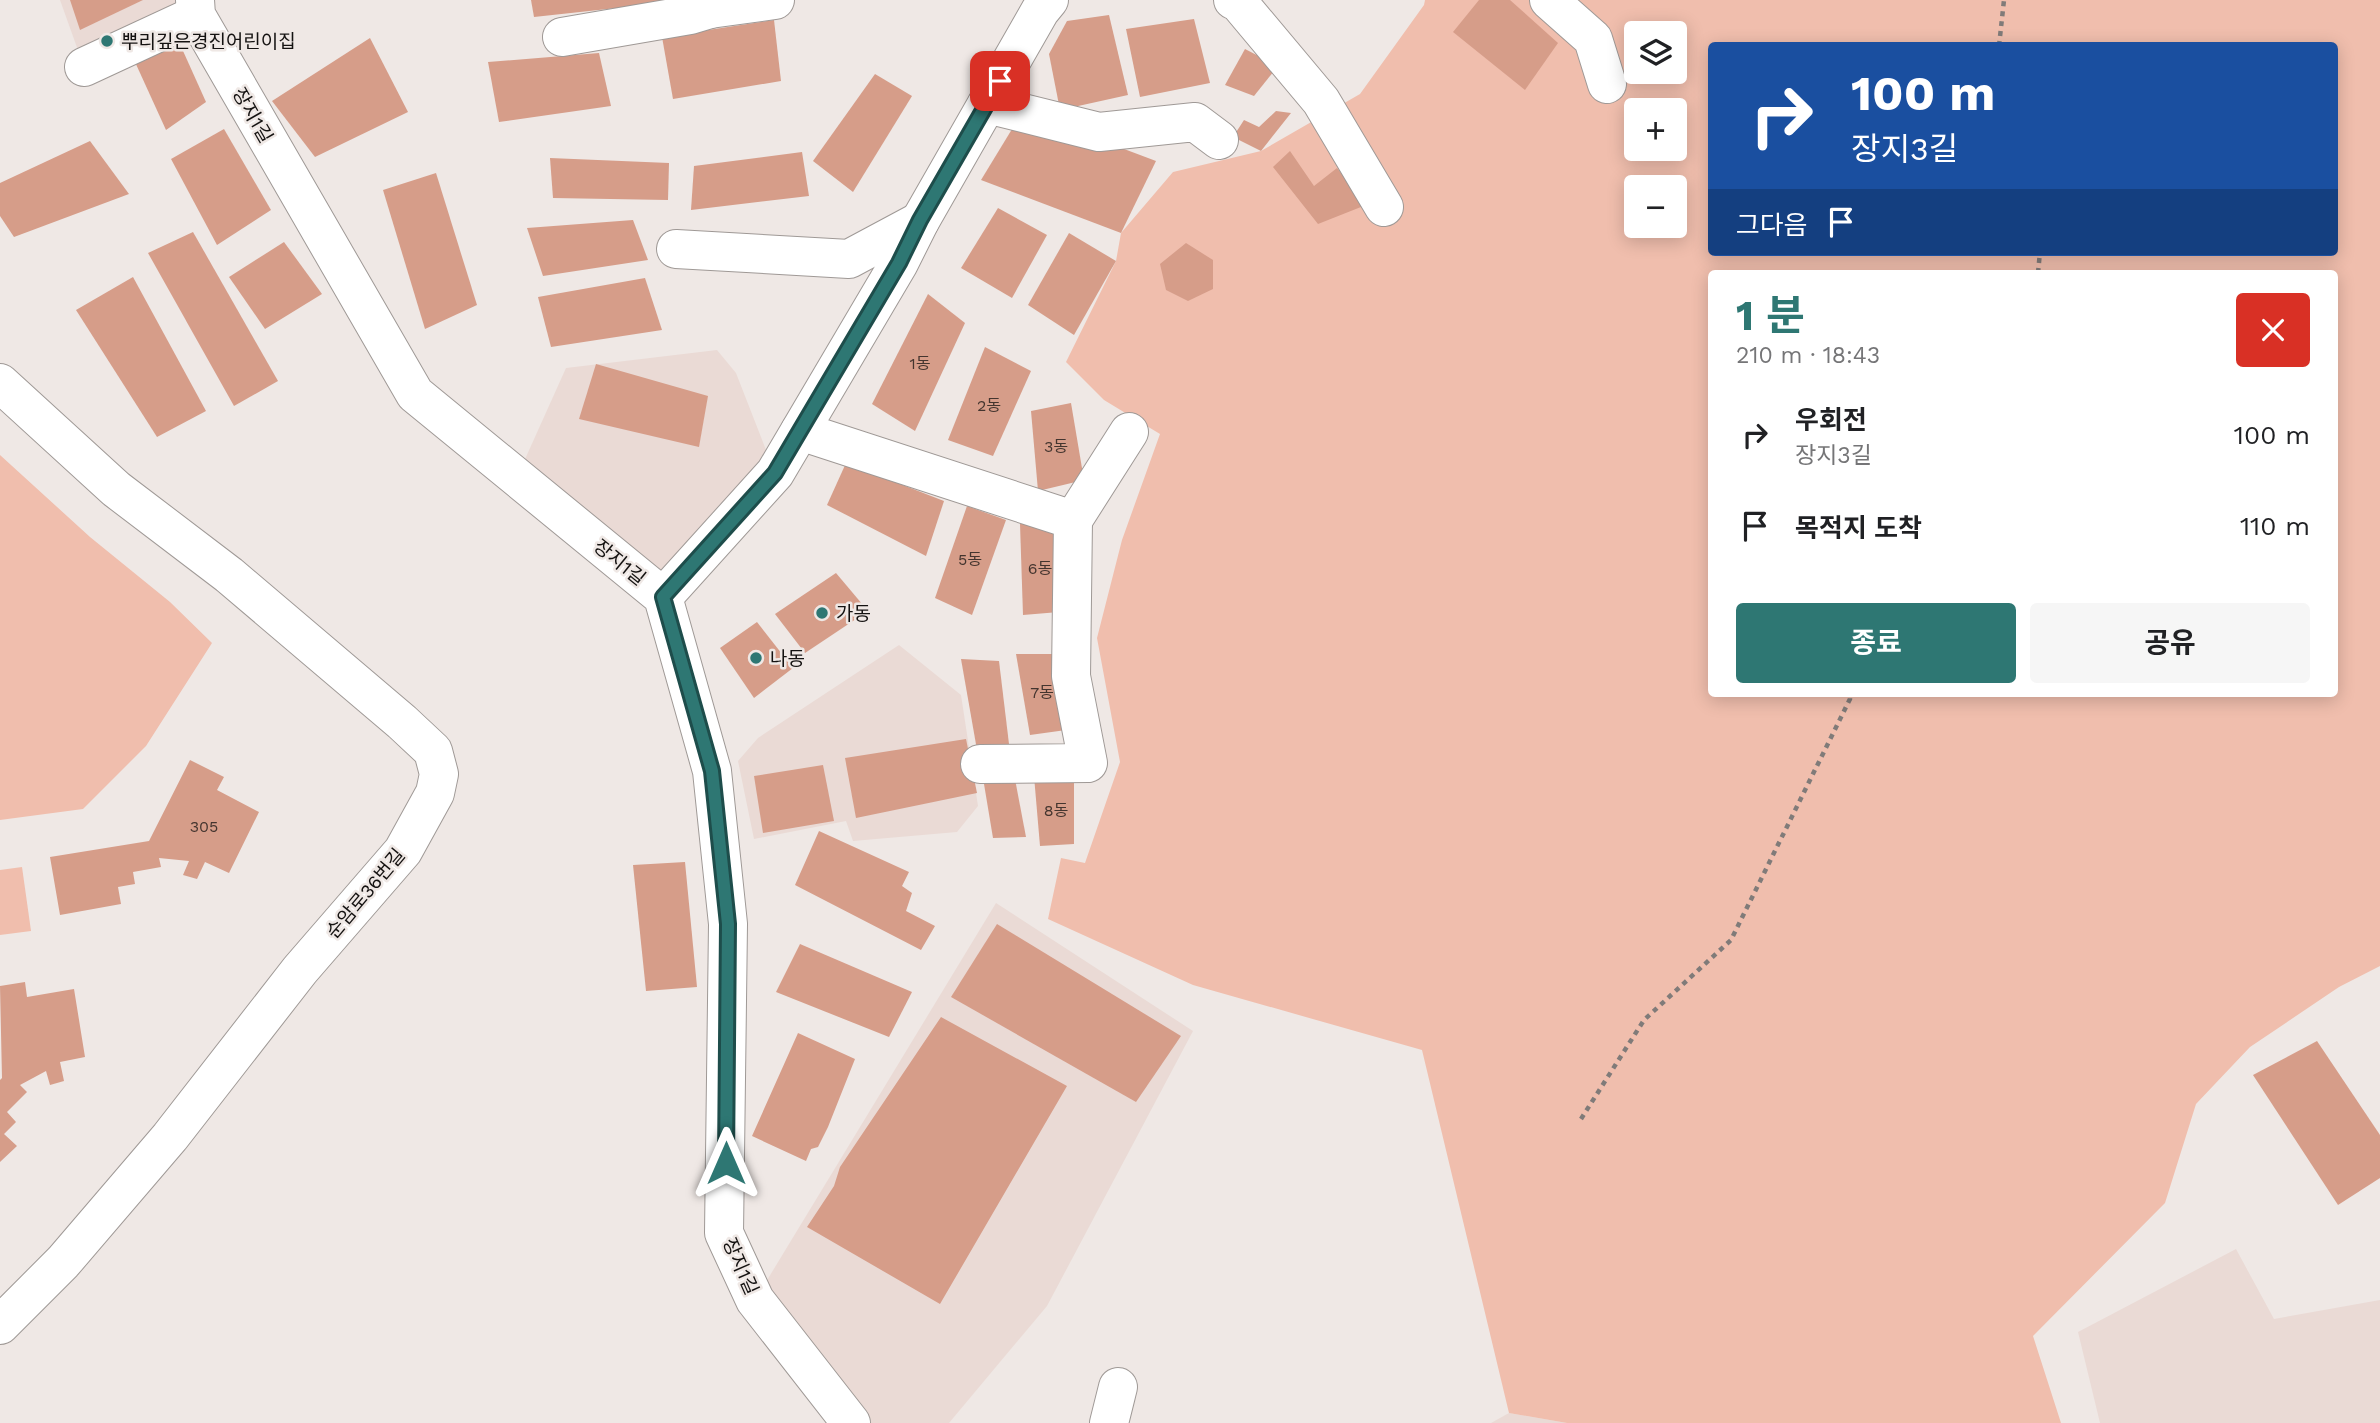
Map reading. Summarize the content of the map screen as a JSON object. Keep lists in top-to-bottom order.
{
  "streets": {
    "street": ["장지1길", "순암로36번길"]
  },
  "places": ["뿌리깊은경진어린이집", "가동", "나동"],
  "house_numbers": [
    "1동",
    "2동",
    "3동",
    "5동",
    "6동",
    "7동",
    "8동",
    "305"
  ],
  "page": {
    "map_buttons": ["+", "−"],
    "turn": ["100 m", "장지3길"],
    "then": "그다음",
    "heading": ["1 분", "210 m · 18:43"],
    "list": [
      {
        "name": "우회전",
        "note": "장지3길",
        "value": "100 m"
      },
      {
        "name": "목적지 도착",
        "value": "110 m"
      }
    ],
    "buttons": ["종료", "공유"]
  }
}
